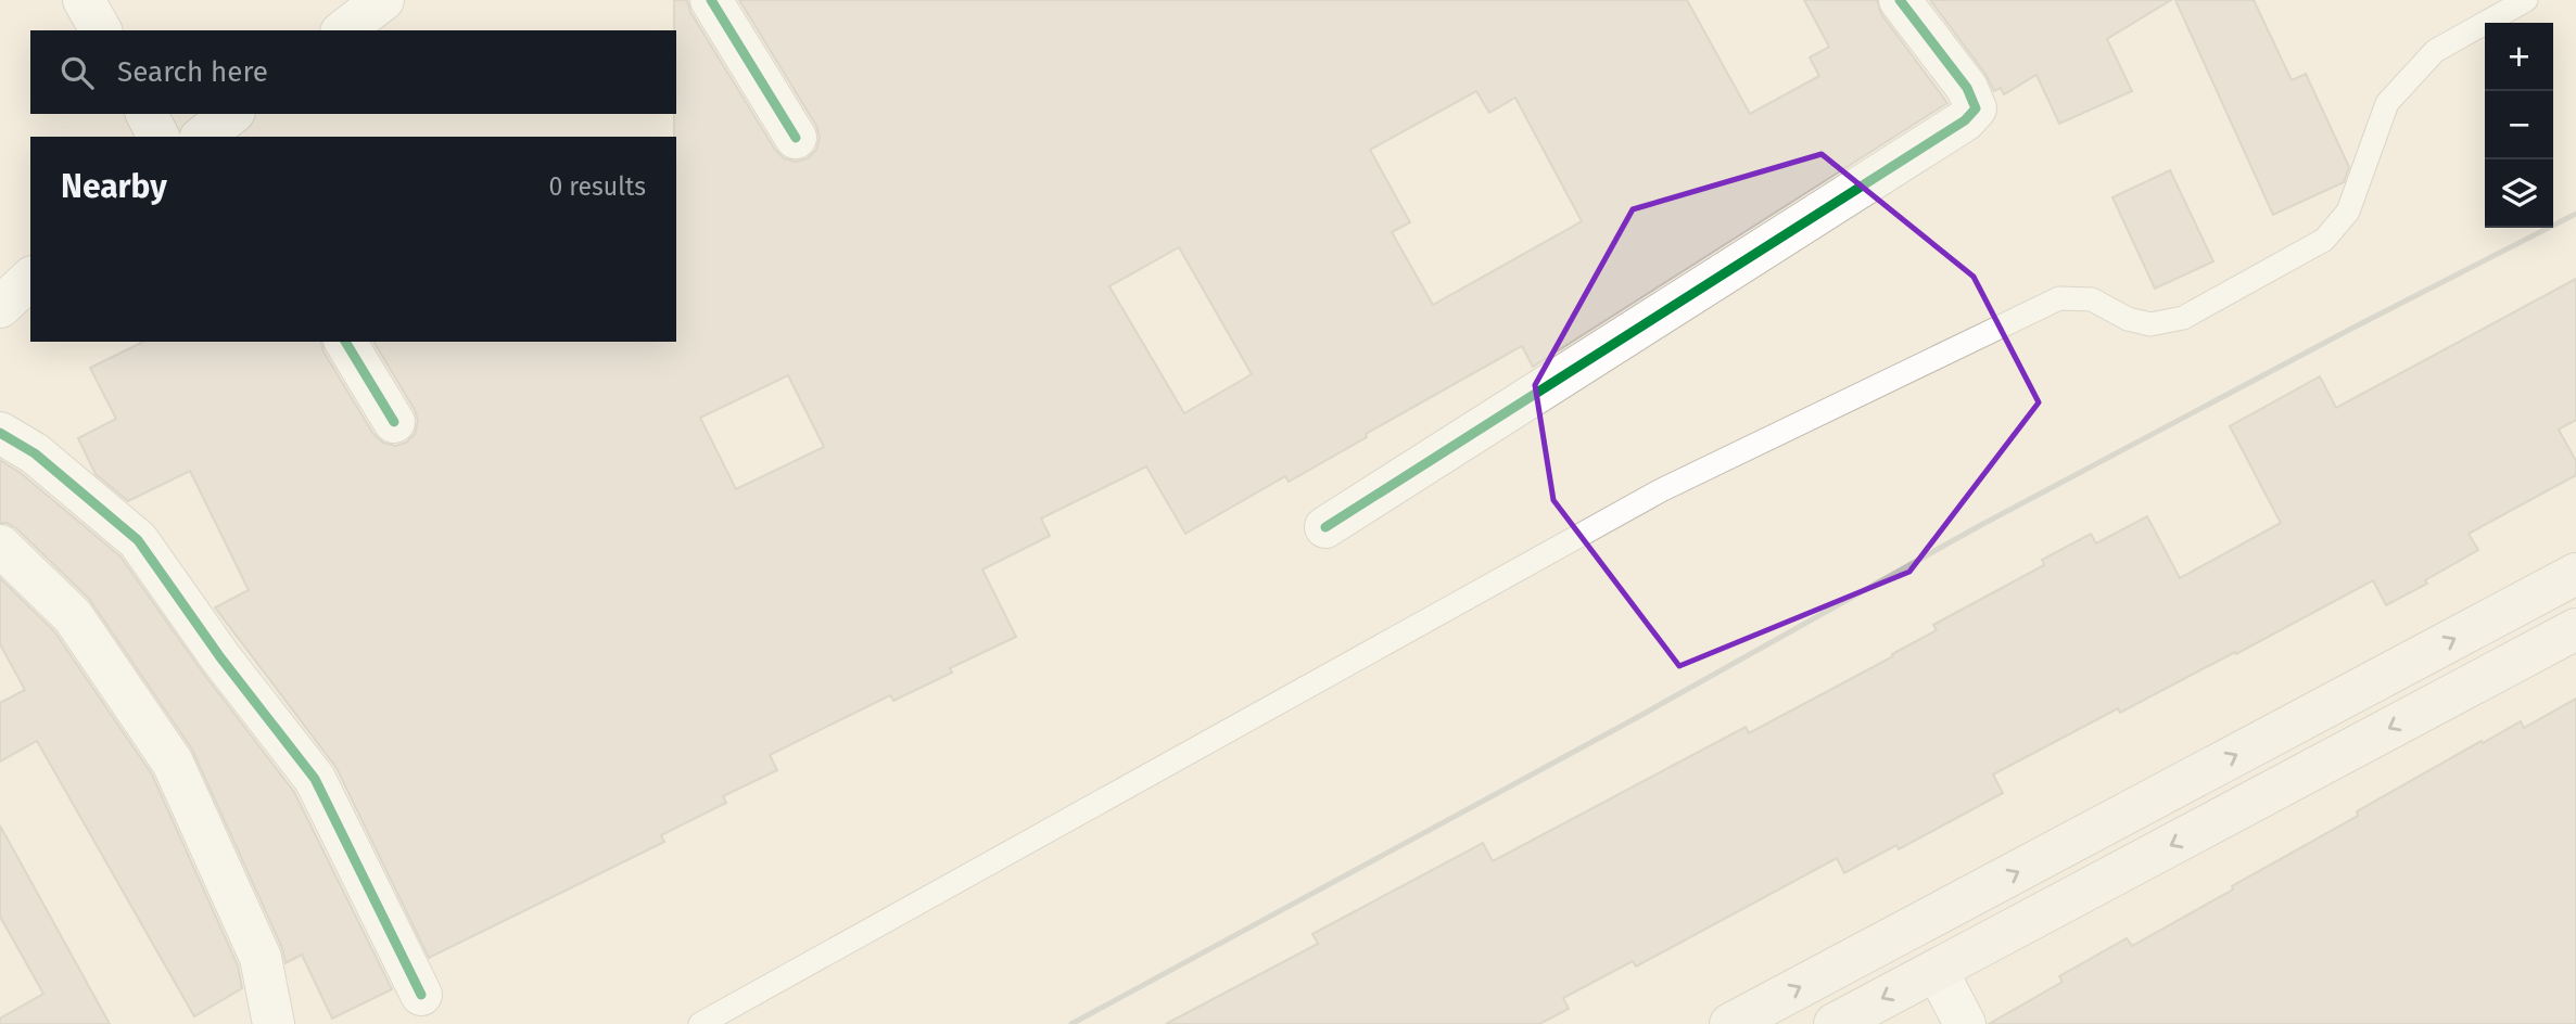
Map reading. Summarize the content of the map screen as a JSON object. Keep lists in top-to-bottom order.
{
  "page": {
    "map_buttons": ["+", "−"],
    "search": "Search here",
    "heading": ["Nearby", "0 results"]
  }
}
